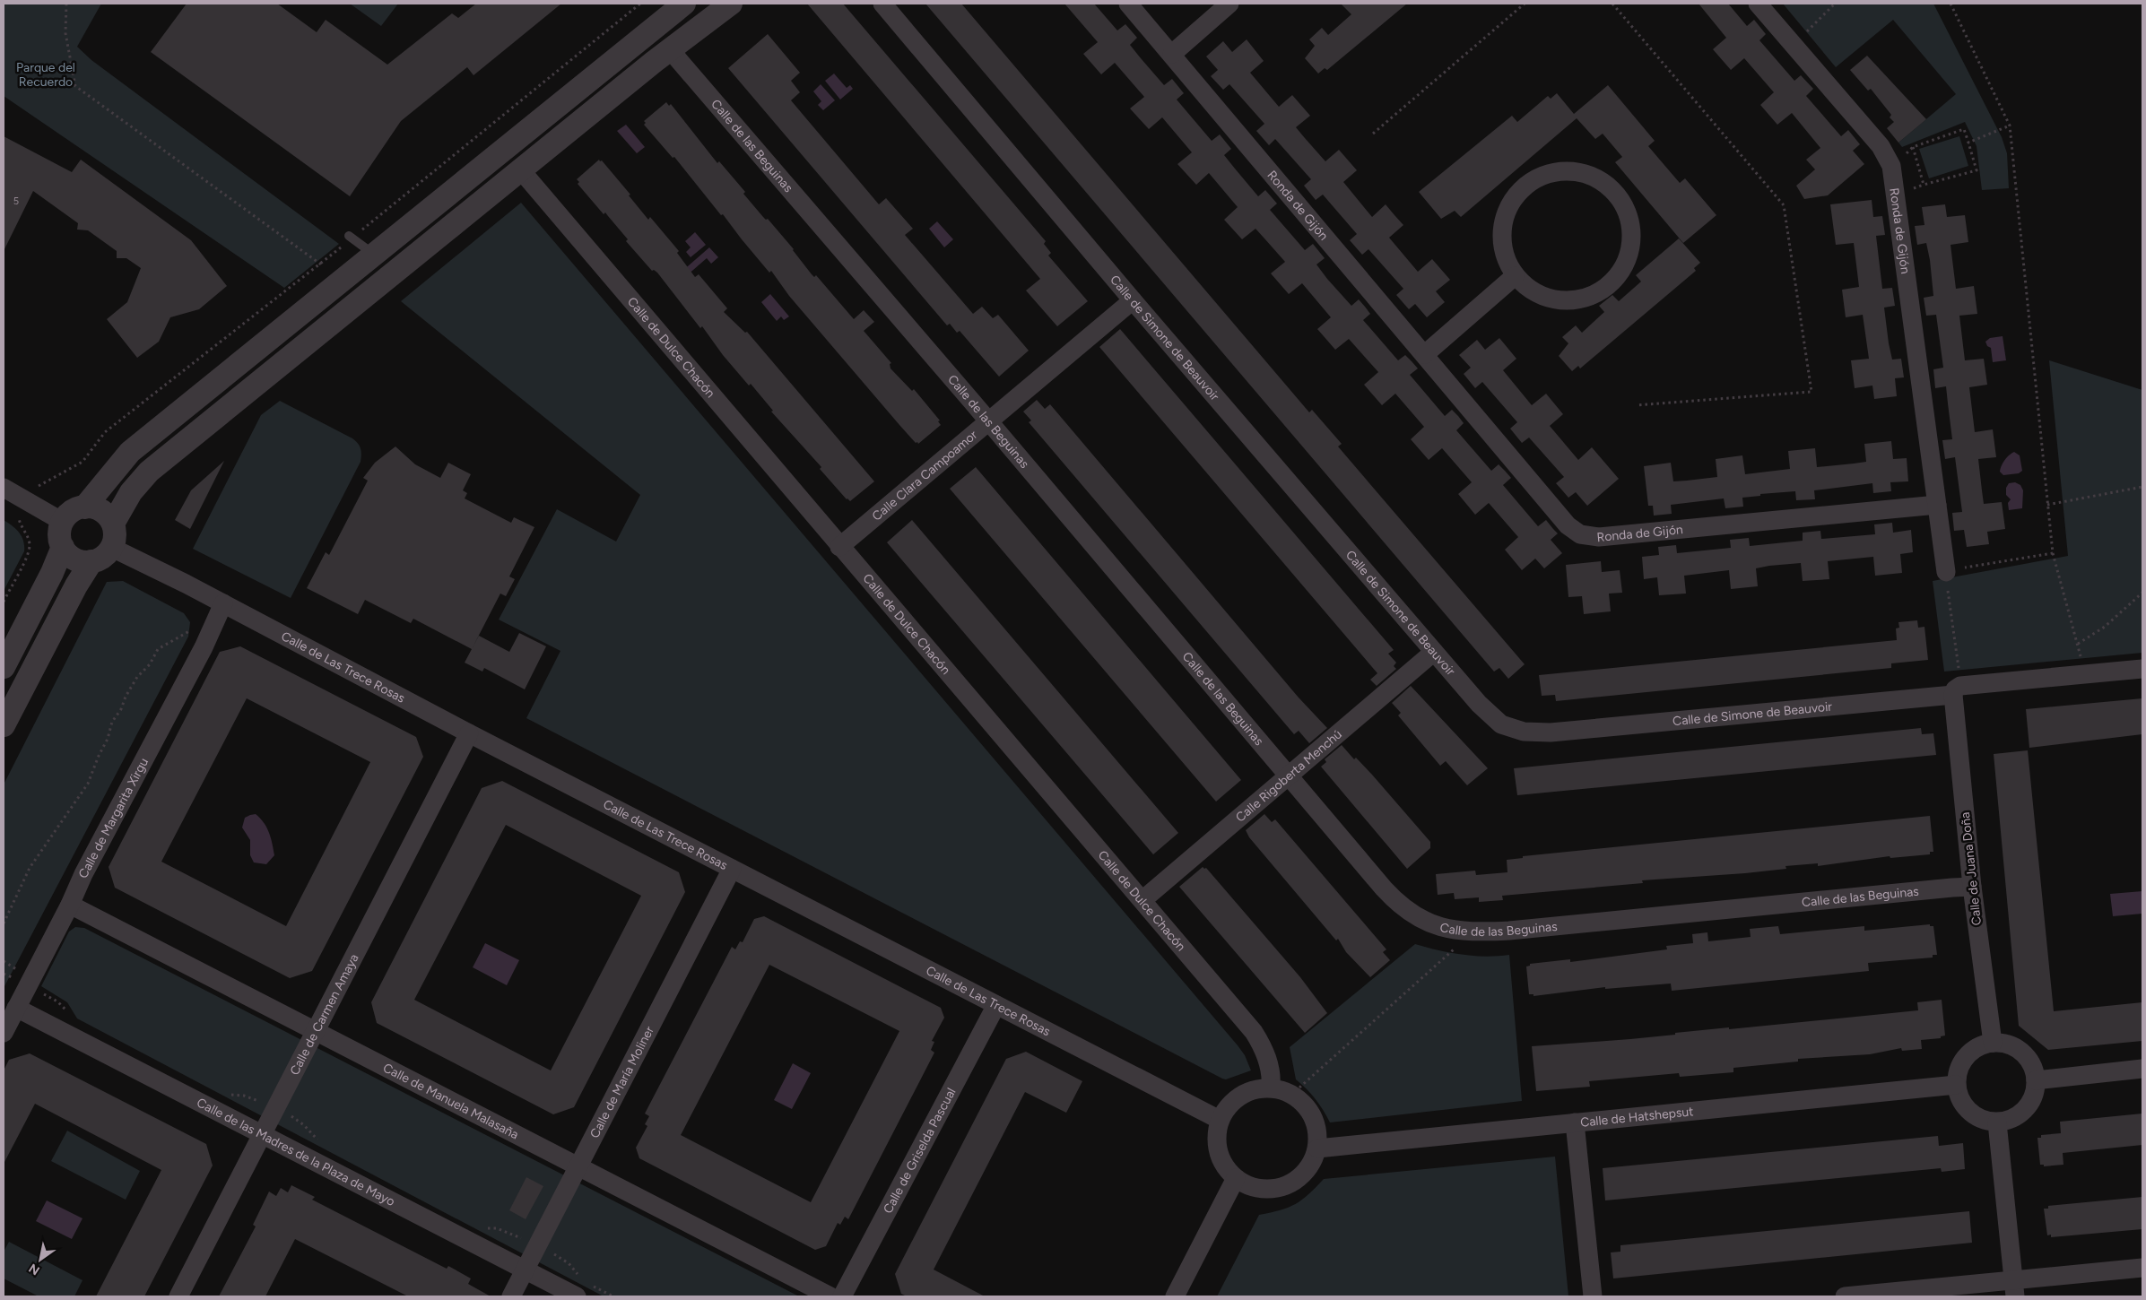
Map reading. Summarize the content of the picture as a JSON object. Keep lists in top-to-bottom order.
{
  "streets": {
    "street": [
      "Calle de las Beguinas",
      "Ronda de Gijón",
      "Calle de Simone de Beauvoir",
      "Calle de Dulce Chacón",
      "Calle Clara Campoamor",
      "Calle de Las Trece Rosas",
      "Calle Rigoberta Menchú",
      "Calle de Margarita Xirgu",
      "Calle de Juana Doña",
      "Calle de Carmen Amaya",
      "Calle de María Moliner",
      "Calle de Manuela Malasaña",
      "Calle de Hatshepsut",
      "Calle de Griselda Pascual",
      "Calle de las Madres de la Plaza de Mayo"
    ]
  },
  "crossings": [
    ["Calle de las Beguinas", "Calle Clara Campoamor"],
    ["Calle de las Beguinas", "Calle Rigoberta Menchú"],
    ["Calle de las Beguinas", "Calle de Juana Doña"],
    ["Calle de Simone de Beauvoir", "Calle Clara Campoamor"],
    ["Calle de Simone de Beauvoir", "Calle Rigoberta Menchú"],
    ["Calle de Simone de Beauvoir", "Calle de Juana Doña"],
    ["Calle de Dulce Chacón", "Calle Clara Campoamor"],
    ["Calle de Dulce Chacón", "Calle de Las Trece Rosas"],
    ["Calle de Dulce Chacón", "Calle Rigoberta Menchú"],
    ["Calle de Dulce Chacón", "Calle de Hatshepsut"],
    ["Calle de Las Trece Rosas", "Calle de Margarita Xirgu"],
    ["Calle de Las Trece Rosas", "Calle de Carmen Amaya"],
    ["Calle de Las Trece Rosas", "Calle de María Moliner"],
    ["Calle de Las Trece Rosas", "Calle de Hatshepsut"],
    ["Calle de Las Trece Rosas", "Calle de Griselda Pascual"],
    ["Calle de Margarita Xirgu", "Calle de Manuela Malasaña"],
    ["Calle de Margarita Xirgu", "Calle de las Madres de la Plaza de Mayo"],
    ["Calle de Juana Doña", "Calle de Hatshepsut"],
    ["Calle de Carmen Amaya", "Calle de Manuela Malasaña"],
    ["Calle de Carmen Amaya", "Calle de las Madres de la Plaza de Mayo"],
    ["Calle de María Moliner", "Calle de Manuela Malasaña"],
    ["Calle de María Moliner", "Calle de las Madres de la Plaza de Mayo"]
  ],
  "parks": ["Parque del Recuerdo"],
  "house_numbers": ["5"],
  "north": "bottom left"
}
